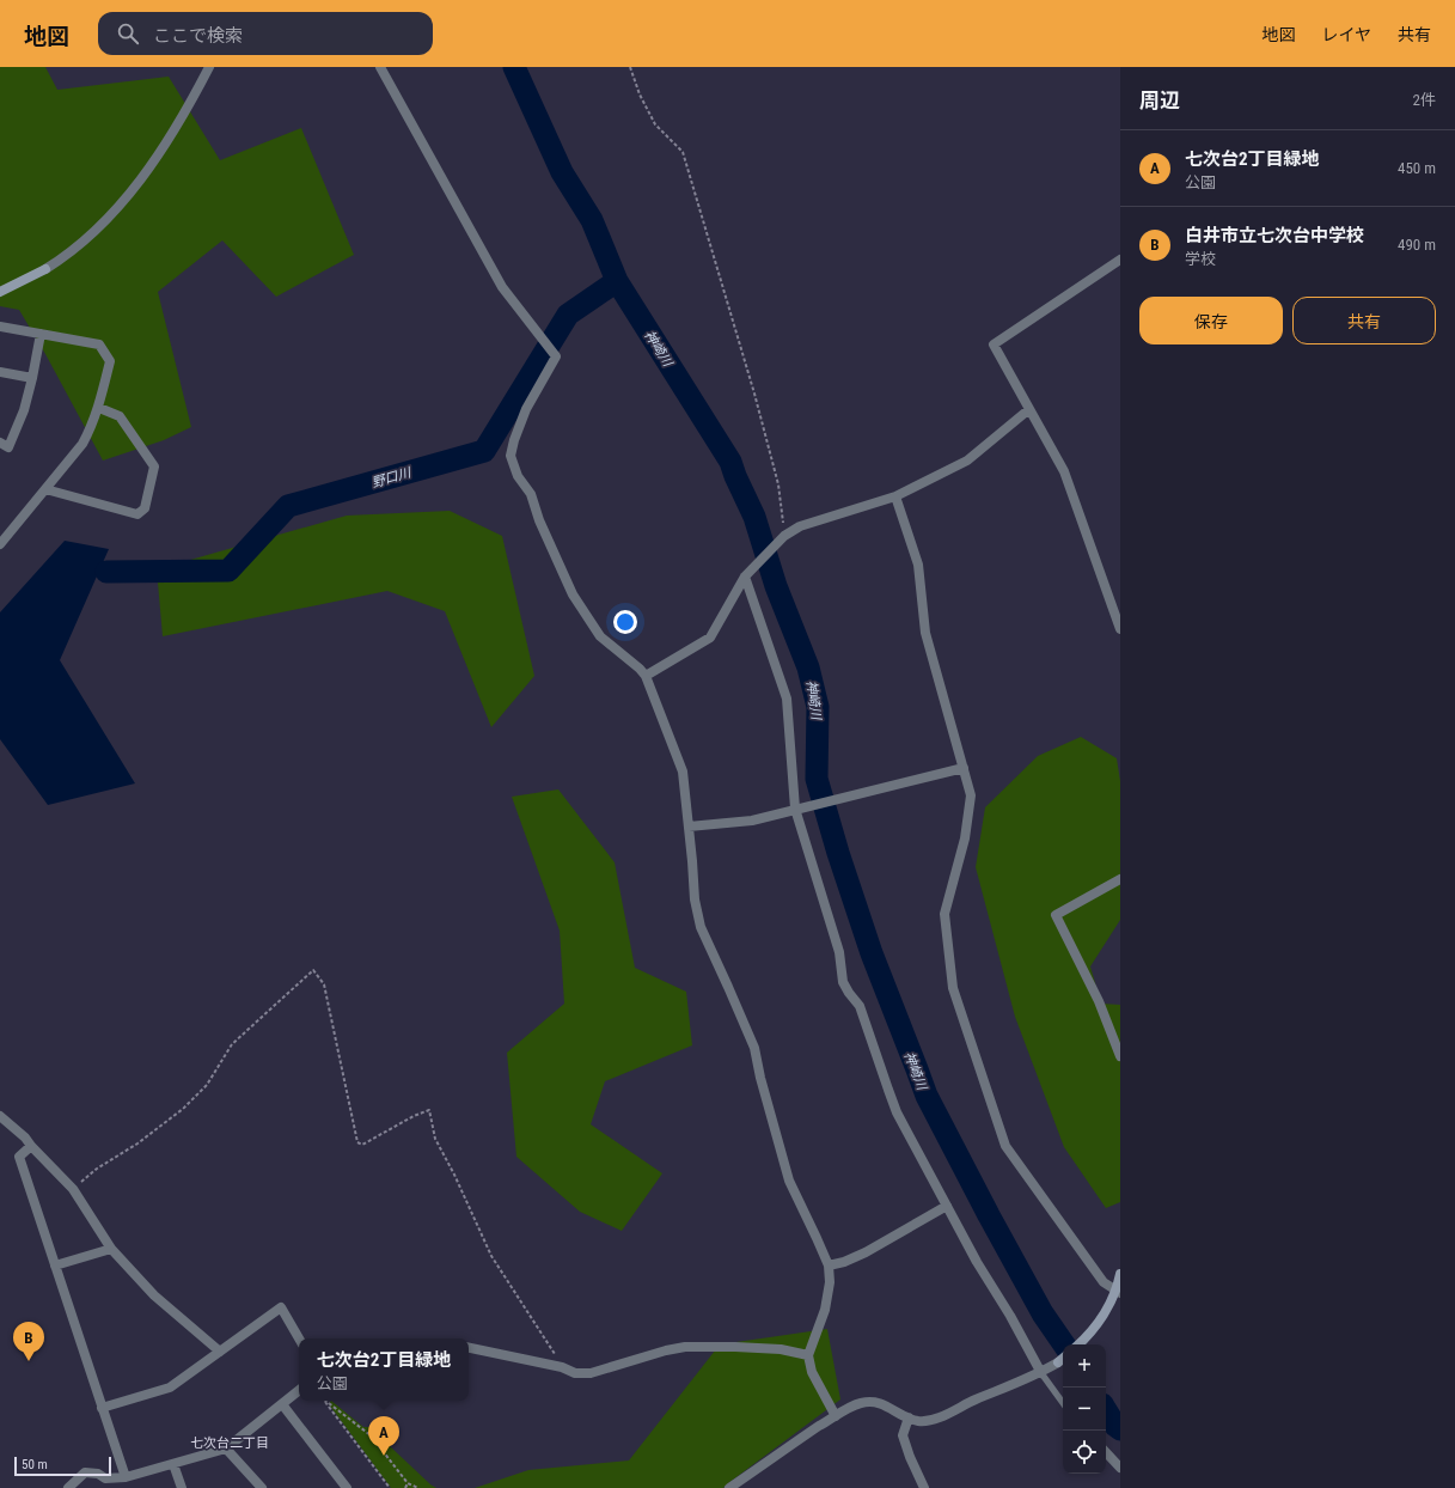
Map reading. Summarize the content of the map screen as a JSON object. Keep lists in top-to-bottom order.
{
  "districts": ["七次台二丁目"],
  "water": ["神崎川", "野口川"],
  "scale_bar": "50 m",
  "page": {
    "header": "地図",
    "search": "ここで検索",
    "nav": ["地図", "レイヤ", "共有"],
    "heading": ["周辺", "2件"],
    "list": [
      {
        "mark": "A",
        "name": "七次台2丁目緑地",
        "note": "公園",
        "value": "450 m"
      },
      {
        "mark": "B",
        "name": "白井市立七次台中学校",
        "note": "学校",
        "value": "490 m"
      }
    ],
    "buttons": ["保存", "共有"],
    "pins": ["B", "A"],
    "popup": ["七次台2丁目緑地", "公園"],
    "map_buttons": ["+", "−"],
    "scale": "50 m"
  }
}
